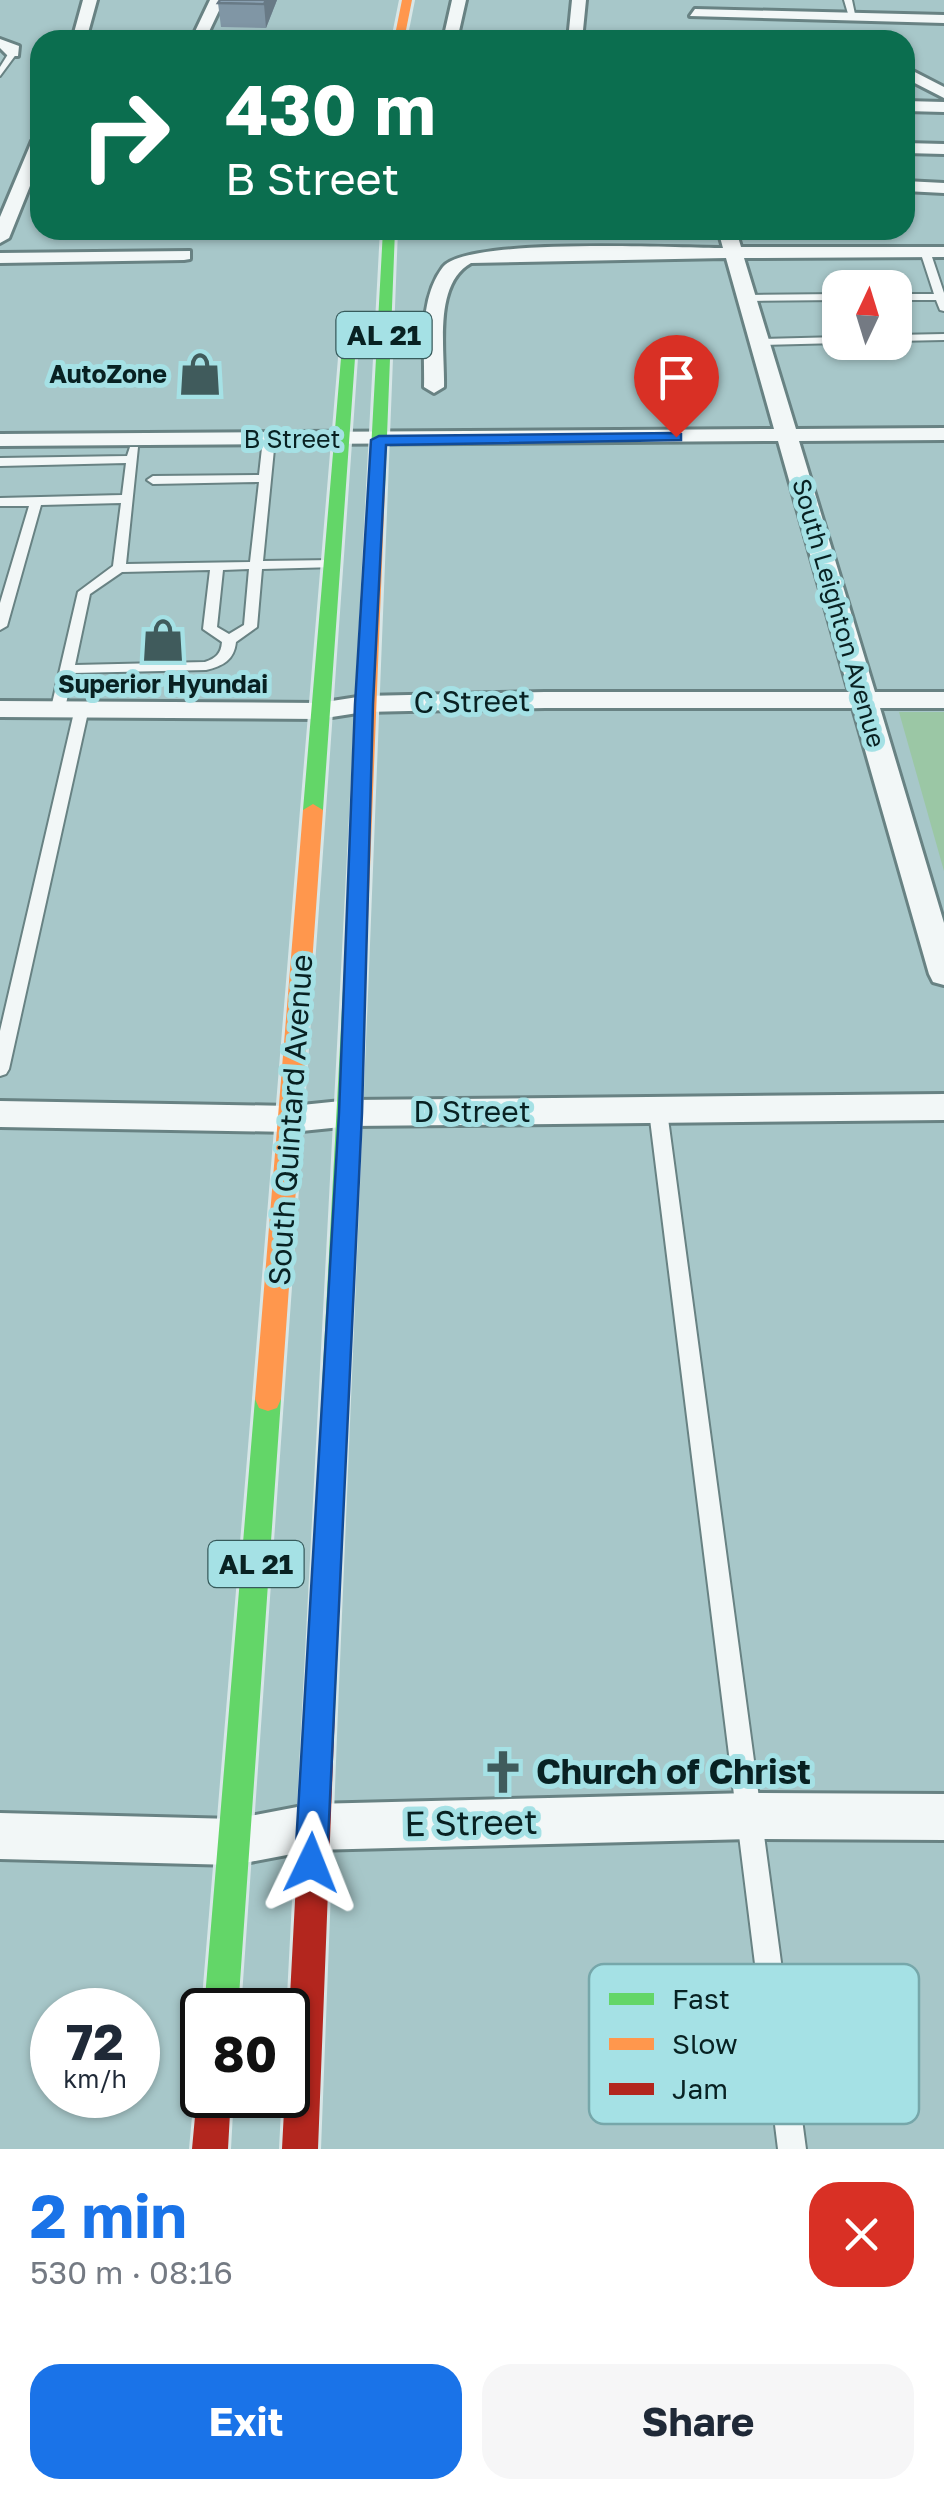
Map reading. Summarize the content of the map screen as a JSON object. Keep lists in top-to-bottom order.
{
  "streets": {
    "highway": ["AL 21", "South Quintard Avenue"],
    "street": [
      "B Street",
      "South Leighton Avenue",
      "C Street",
      "D Street",
      "E Street"
    ]
  },
  "crossings": [
    ["B Street", "South Leighton Avenue"],
    ["B Street", "South Quintard Avenue"],
    ["South Leighton Avenue", "C Street"],
    ["C Street", "South Quintard Avenue"],
    ["D Street", "South Quintard Avenue"],
    ["South Quintard Avenue", "E Street"]
  ],
  "places": {
    "shop": ["AutoZone", "Superior Hyundai"],
    "church": ["Church of Christ"]
  },
  "legend": ["Fast", "Slow", "Jam"],
  "north": "top",
  "page": {
    "turn": ["430 m", "B Street"],
    "speed": "72 km/h",
    "limit": "80",
    "heading": ["2 min", "530 m · 08:16"],
    "buttons": ["Exit", "Share"]
  }
}
